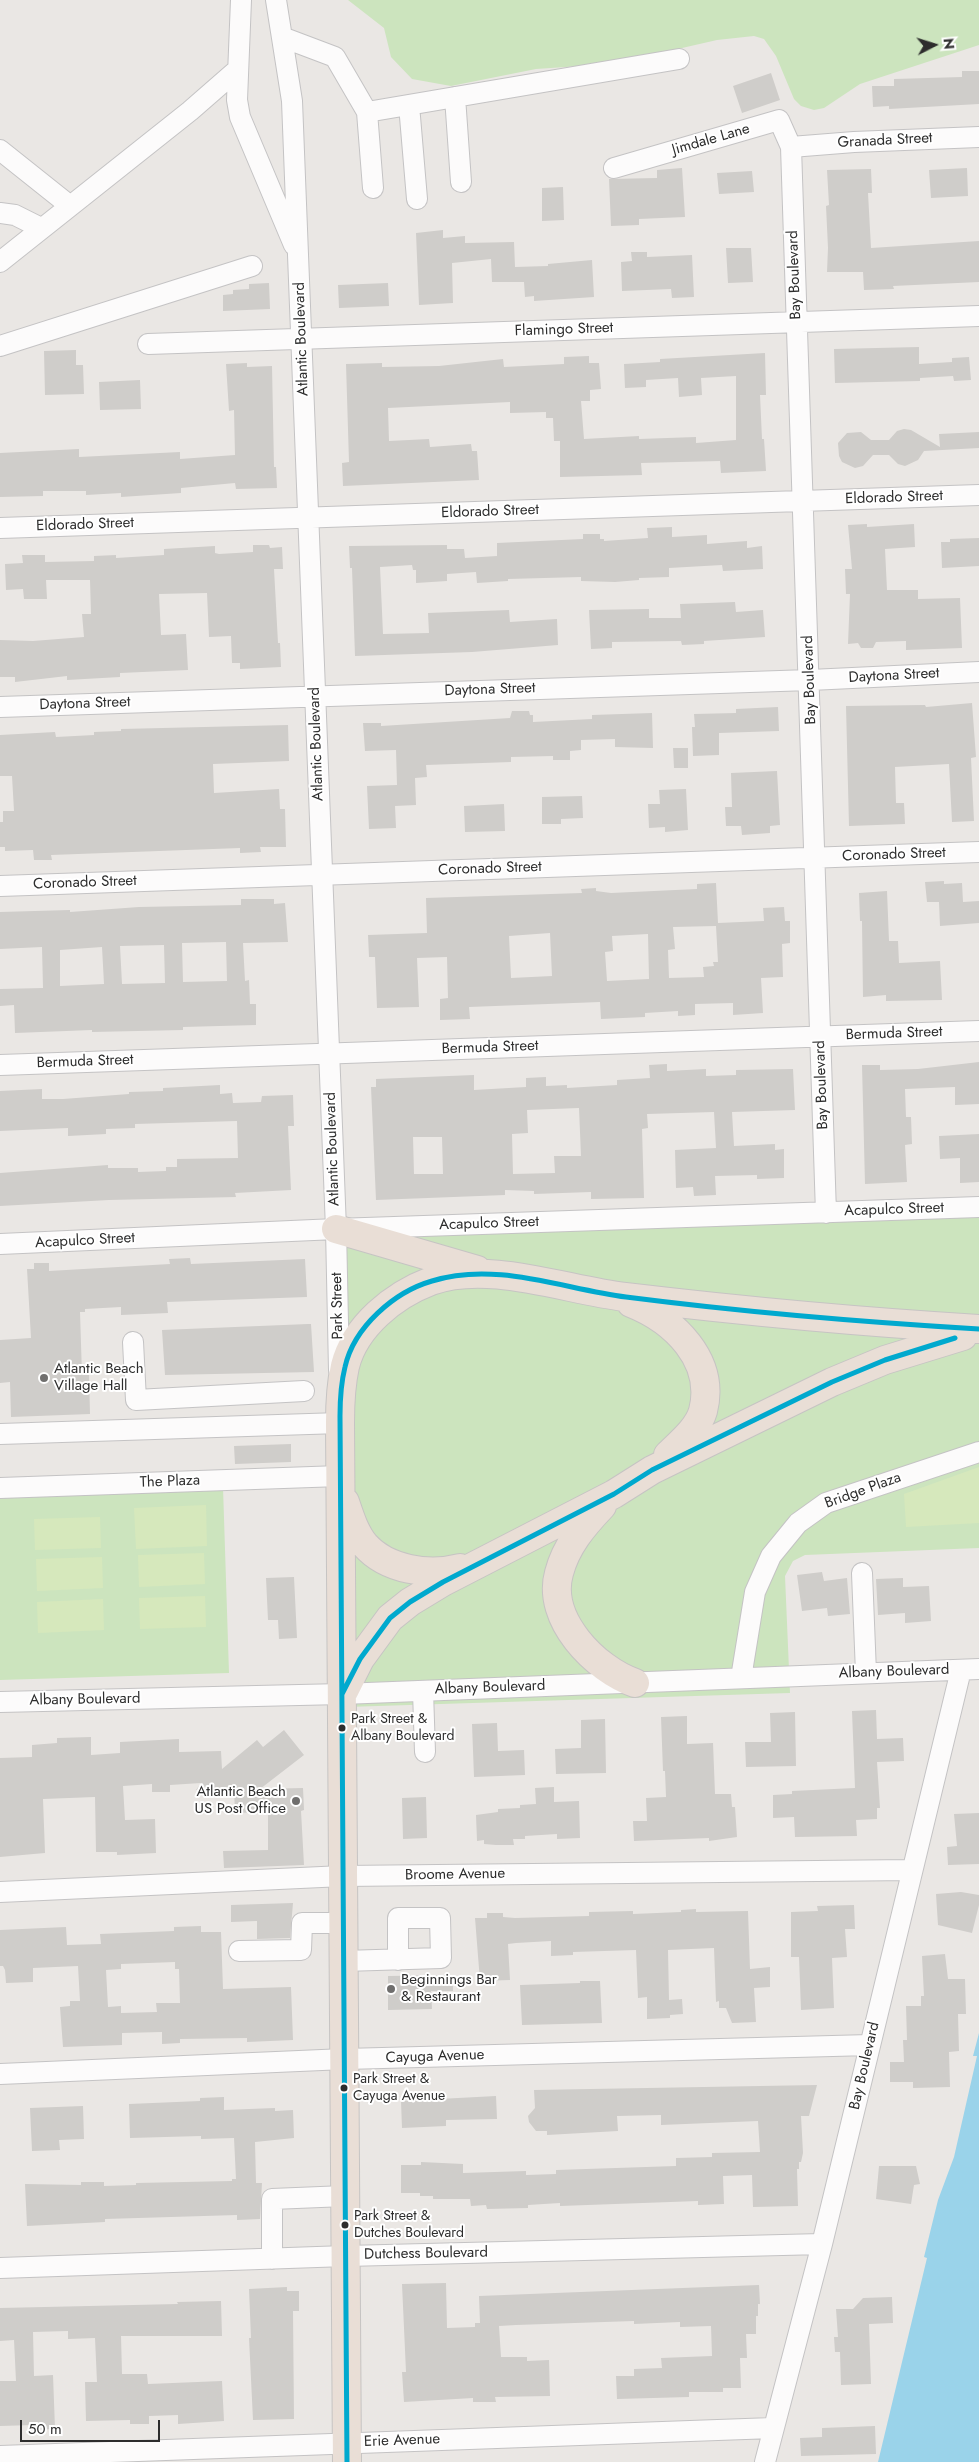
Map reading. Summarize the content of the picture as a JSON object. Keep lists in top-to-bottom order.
{
  "streets": {
    "highway": ["Park Street"],
    "street": [
      "Jimdale Lane",
      "Granada Street",
      "Bay Boulevard",
      "Flamingo Street",
      "Atlantic Boulevard",
      "Eldorado Street",
      "Daytona Street",
      "Coronado Street",
      "Bermuda Street",
      "Acapulco Street",
      "The Plaza",
      "Bridge Plaza",
      "Albany Boulevard",
      "Broome Avenue",
      "Cayuga Avenue",
      "Dutchess Boulevard",
      "Erie Avenue"
    ]
  },
  "crossings": [
    ["Jimdale Lane", "Granada Street"],
    ["Jimdale Lane", "Bay Boulevard"],
    ["Granada Street", "Bay Boulevard"],
    ["Bay Boulevard", "Flamingo Street"],
    ["Bay Boulevard", "Eldorado Street"],
    ["Bay Boulevard", "Daytona Street"],
    ["Bay Boulevard", "Coronado Street"],
    ["Bay Boulevard", "Bermuda Street"],
    ["Bay Boulevard", "Acapulco Street"],
    ["Bay Boulevard", "Albany Boulevard"],
    ["Bay Boulevard", "Broome Avenue"],
    ["Bay Boulevard", "Cayuga Avenue"],
    ["Bay Boulevard", "Dutchess Boulevard"],
    ["Bay Boulevard", "Erie Avenue"],
    ["Flamingo Street", "Atlantic Boulevard"],
    ["Atlantic Boulevard", "Eldorado Street"],
    ["Atlantic Boulevard", "Daytona Street"],
    ["Atlantic Boulevard", "Coronado Street"],
    ["Atlantic Boulevard", "Bermuda Street"],
    ["Atlantic Boulevard", "Acapulco Street"],
    ["Atlantic Boulevard", "Park Street"],
    ["Acapulco Street", "Park Street"],
    ["Park Street", "The Plaza"],
    ["Park Street", "Albany Boulevard"],
    ["Park Street", "Broome Avenue"],
    ["Park Street", "Cayuga Avenue"],
    ["Park Street", "Dutchess Boulevard"],
    ["Park Street", "Erie Avenue"],
    ["Bridge Plaza", "Albany Boulevard"]
  ],
  "places": [
    "Atlantic Beach Village Hall",
    "Park Street & Albany Boulevard",
    "Atlantic Beach US Post Office",
    "Beginnings Bar & Restaurant",
    "Park Street & Cayuga Avenue",
    "Park Street & Dutches Boulevard"
  ],
  "scale_bar": "50 m",
  "north": "right"
}
